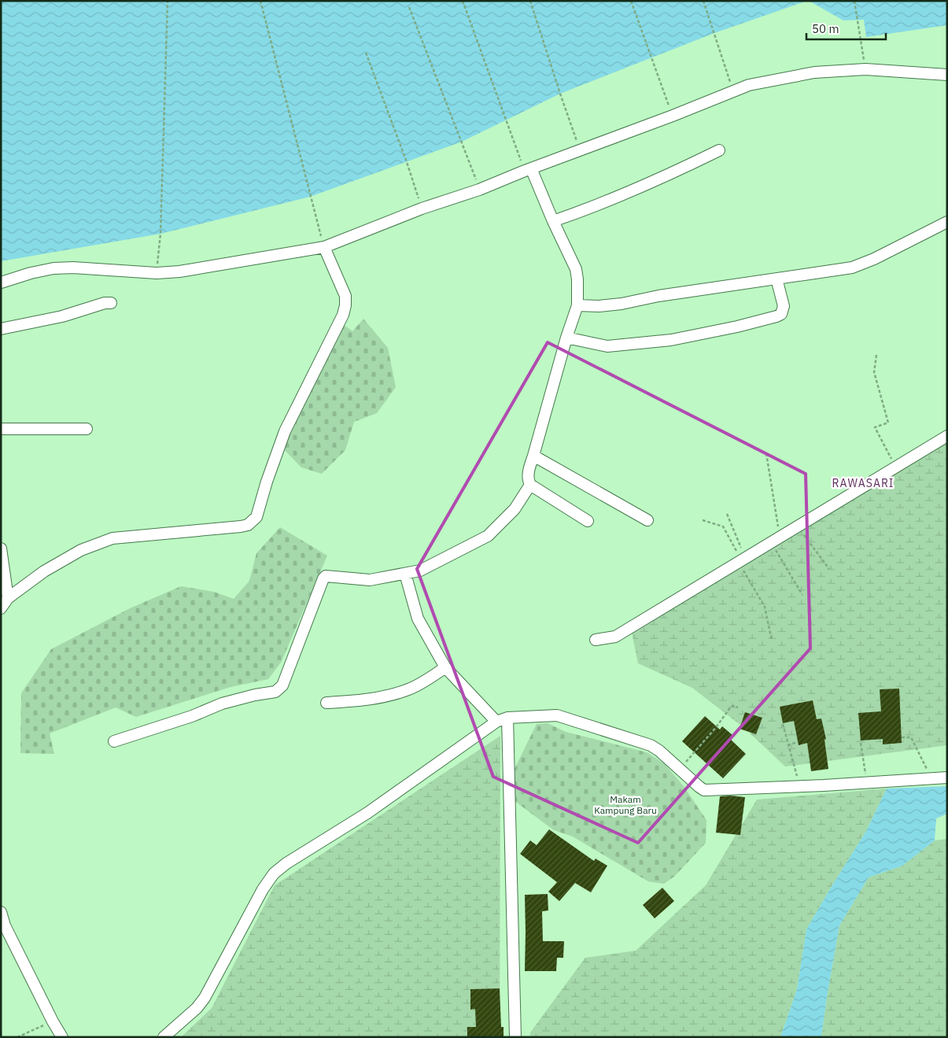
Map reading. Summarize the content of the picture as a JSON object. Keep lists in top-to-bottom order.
{
  "districts": ["RAWASARI"],
  "parks": ["Makam Kampung Baru"],
  "scale_bar": "50 m"
}
